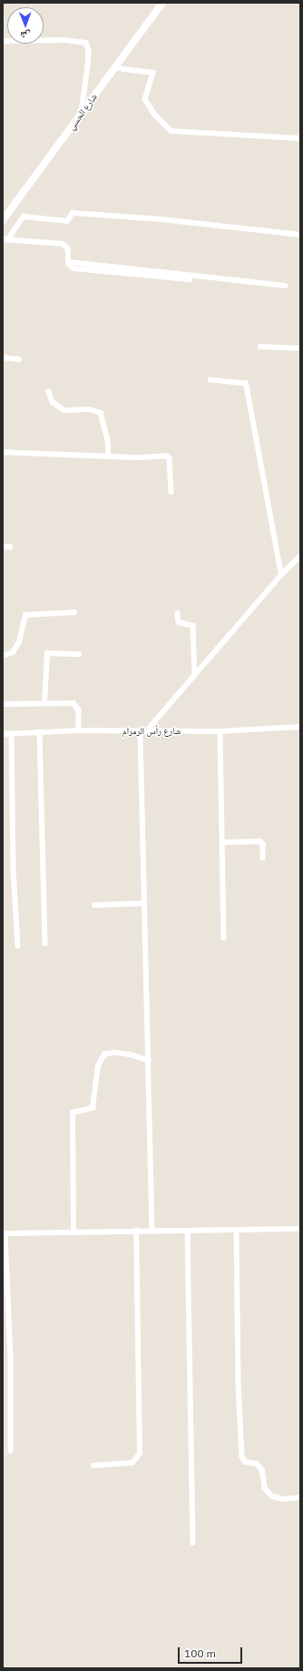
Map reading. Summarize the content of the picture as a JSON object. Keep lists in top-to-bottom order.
{
  "streets": {
    "street": ["شارع الحسي", "شارع رأس الرمرام"]
  },
  "scale_bar": "100 m",
  "north": "bottom"
}
